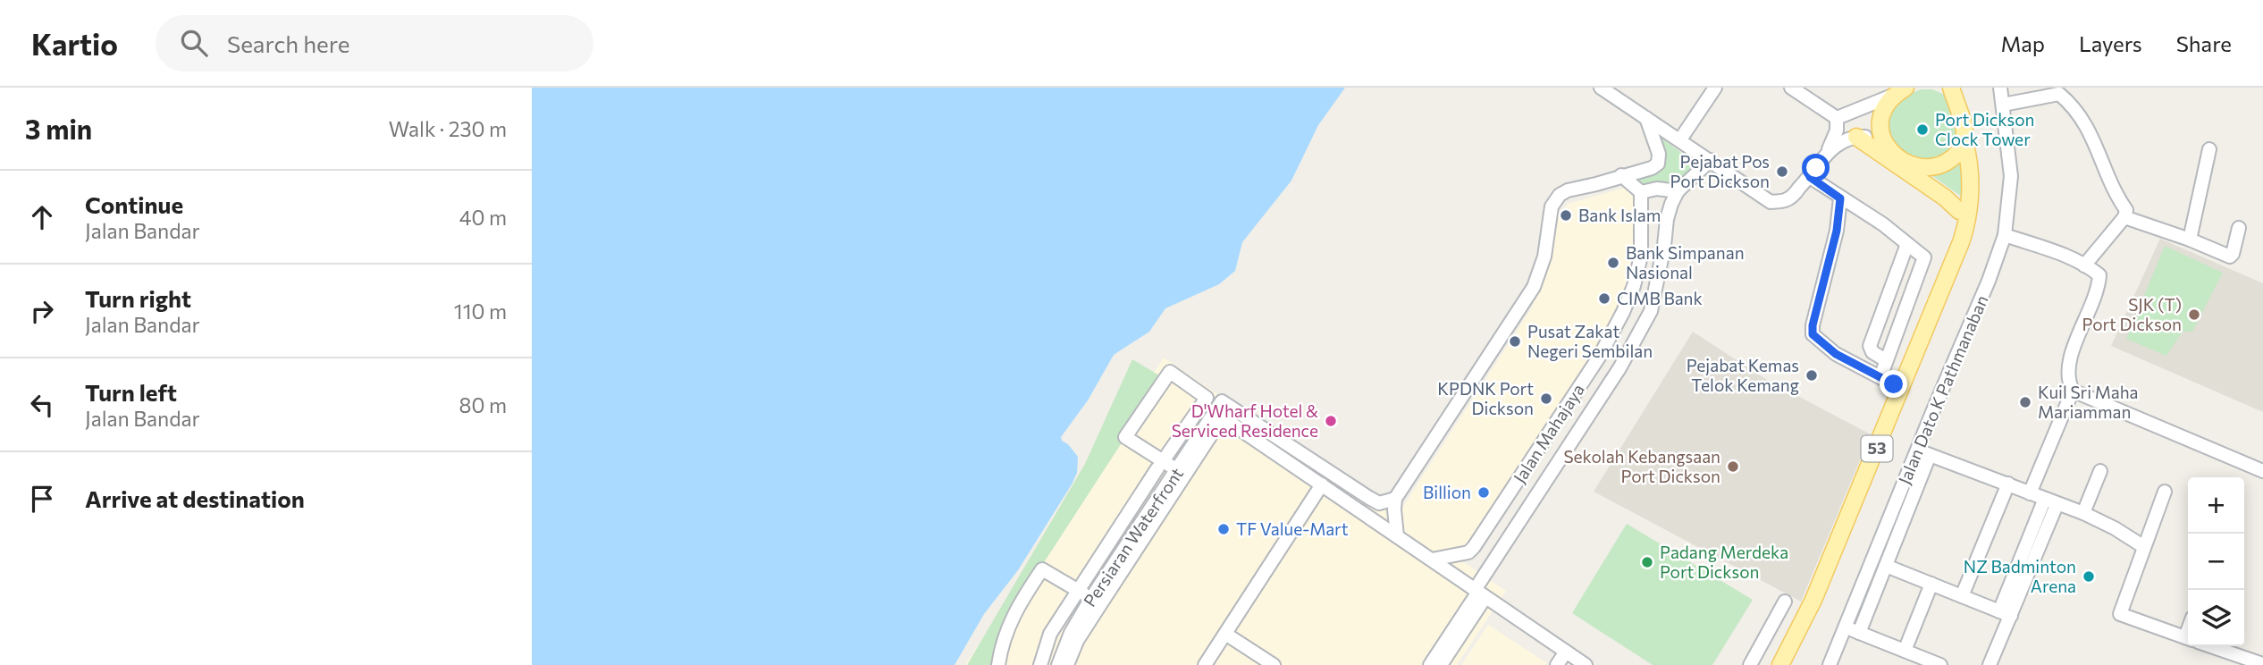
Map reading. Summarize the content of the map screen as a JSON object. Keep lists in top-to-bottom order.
{
  "streets": {
    "main road": ["53"],
    "street": ["Jalan Dato K Pathmanaban", "Jalan Mahajaya", "Persiaran Waterfront"]
  },
  "places": [
    "Port Dickson Clock Tower",
    "Pejabat Pos Port Dickson",
    "Bank Islam",
    "Bank Simpanan Nasional",
    "CIMB Bank",
    "SJK (T) Port Dickson",
    "Pusat Zakat Negeri Sembilan",
    "Pejabat Kemas Telok Kemang",
    "KPDNK Port Dickson",
    "Kuil Sri Maha Mariamman",
    "D'Wharf Hotel & Serviced Residence",
    "Sekolah Kebangsaan Port Dickson",
    "Billion",
    "TF Value-Mart",
    "Padang Merdeka Port Dickson",
    "NZ Badminton Arena"
  ],
  "page": {
    "header": "Kartio",
    "search": "Search here",
    "nav": ["Map", "Layers", "Share"],
    "heading": ["3 min", "Walk · 230 m"],
    "list": [
      ["Continue", "Jalan Bandar", "40 m"],
      ["Turn right", "Jalan Bandar", "110 m"],
      ["Turn left", "Jalan Bandar", "80 m"],
      "Arrive at destination"
    ],
    "map_buttons": ["+", "−"]
  }
}
